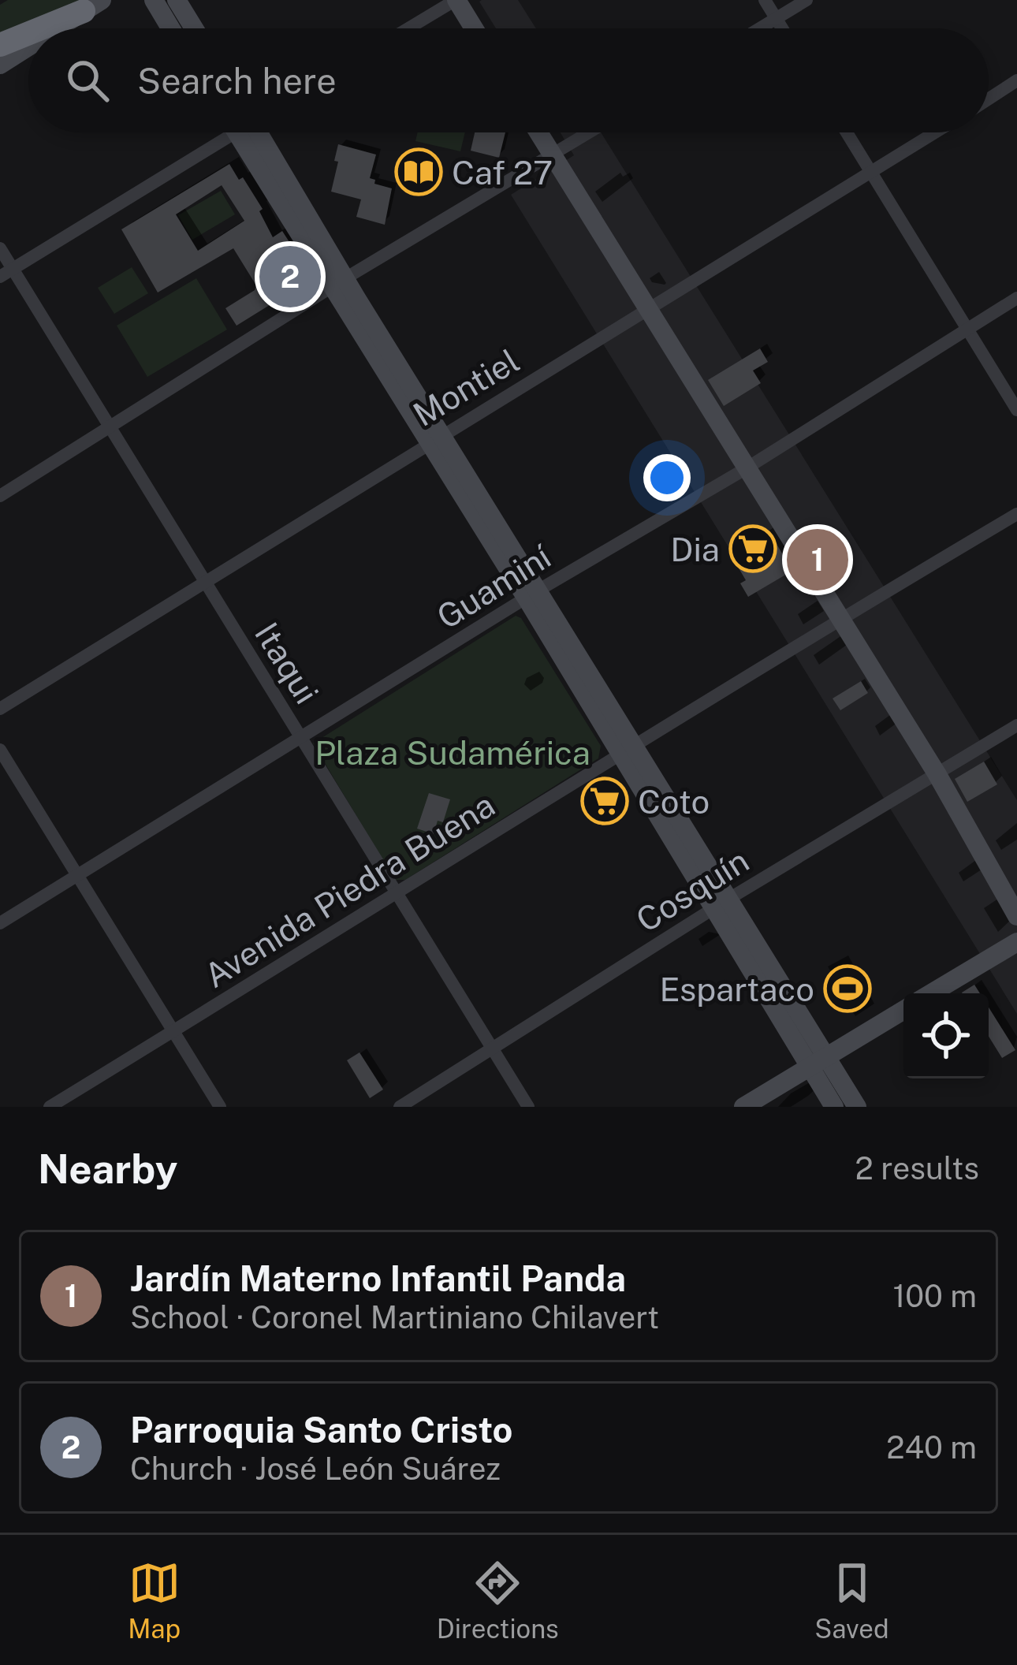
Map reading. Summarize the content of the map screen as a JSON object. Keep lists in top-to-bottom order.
{
  "streets": {
    "street": [
      "Montiel",
      "Guaminí",
      "Itaqui",
      "Avenida Piedra Buena",
      "Cosquín"
    ]
  },
  "crossings": [
    ["Montiel", "Itaqui"],
    ["Guaminí", "Itaqui"],
    ["Itaqui", "Avenida Piedra Buena"],
    ["Itaqui", "Cosquín"]
  ],
  "parks": ["Plaza Sudamérica"],
  "places": {
    "library": ["Caf 27"],
    "supermarket": ["Dia", "Coto"],
    "sports": ["Espartaco"]
  },
  "page": {
    "search": "Search here",
    "pins": ["2", "1"],
    "heading": ["Nearby", "2 results"],
    "list": [
      {
        "mark": "1",
        "name": "Jardín Materno Infantil Panda",
        "note": "School · Coronel Martiniano Chilavert",
        "value": "100 m"
      },
      {
        "mark": "2",
        "name": "Parroquia Santo Cristo",
        "note": "Church · José León Suárez",
        "value": "240 m"
      }
    ],
    "nav": ["Map", "Directions", "Saved"]
  }
}
